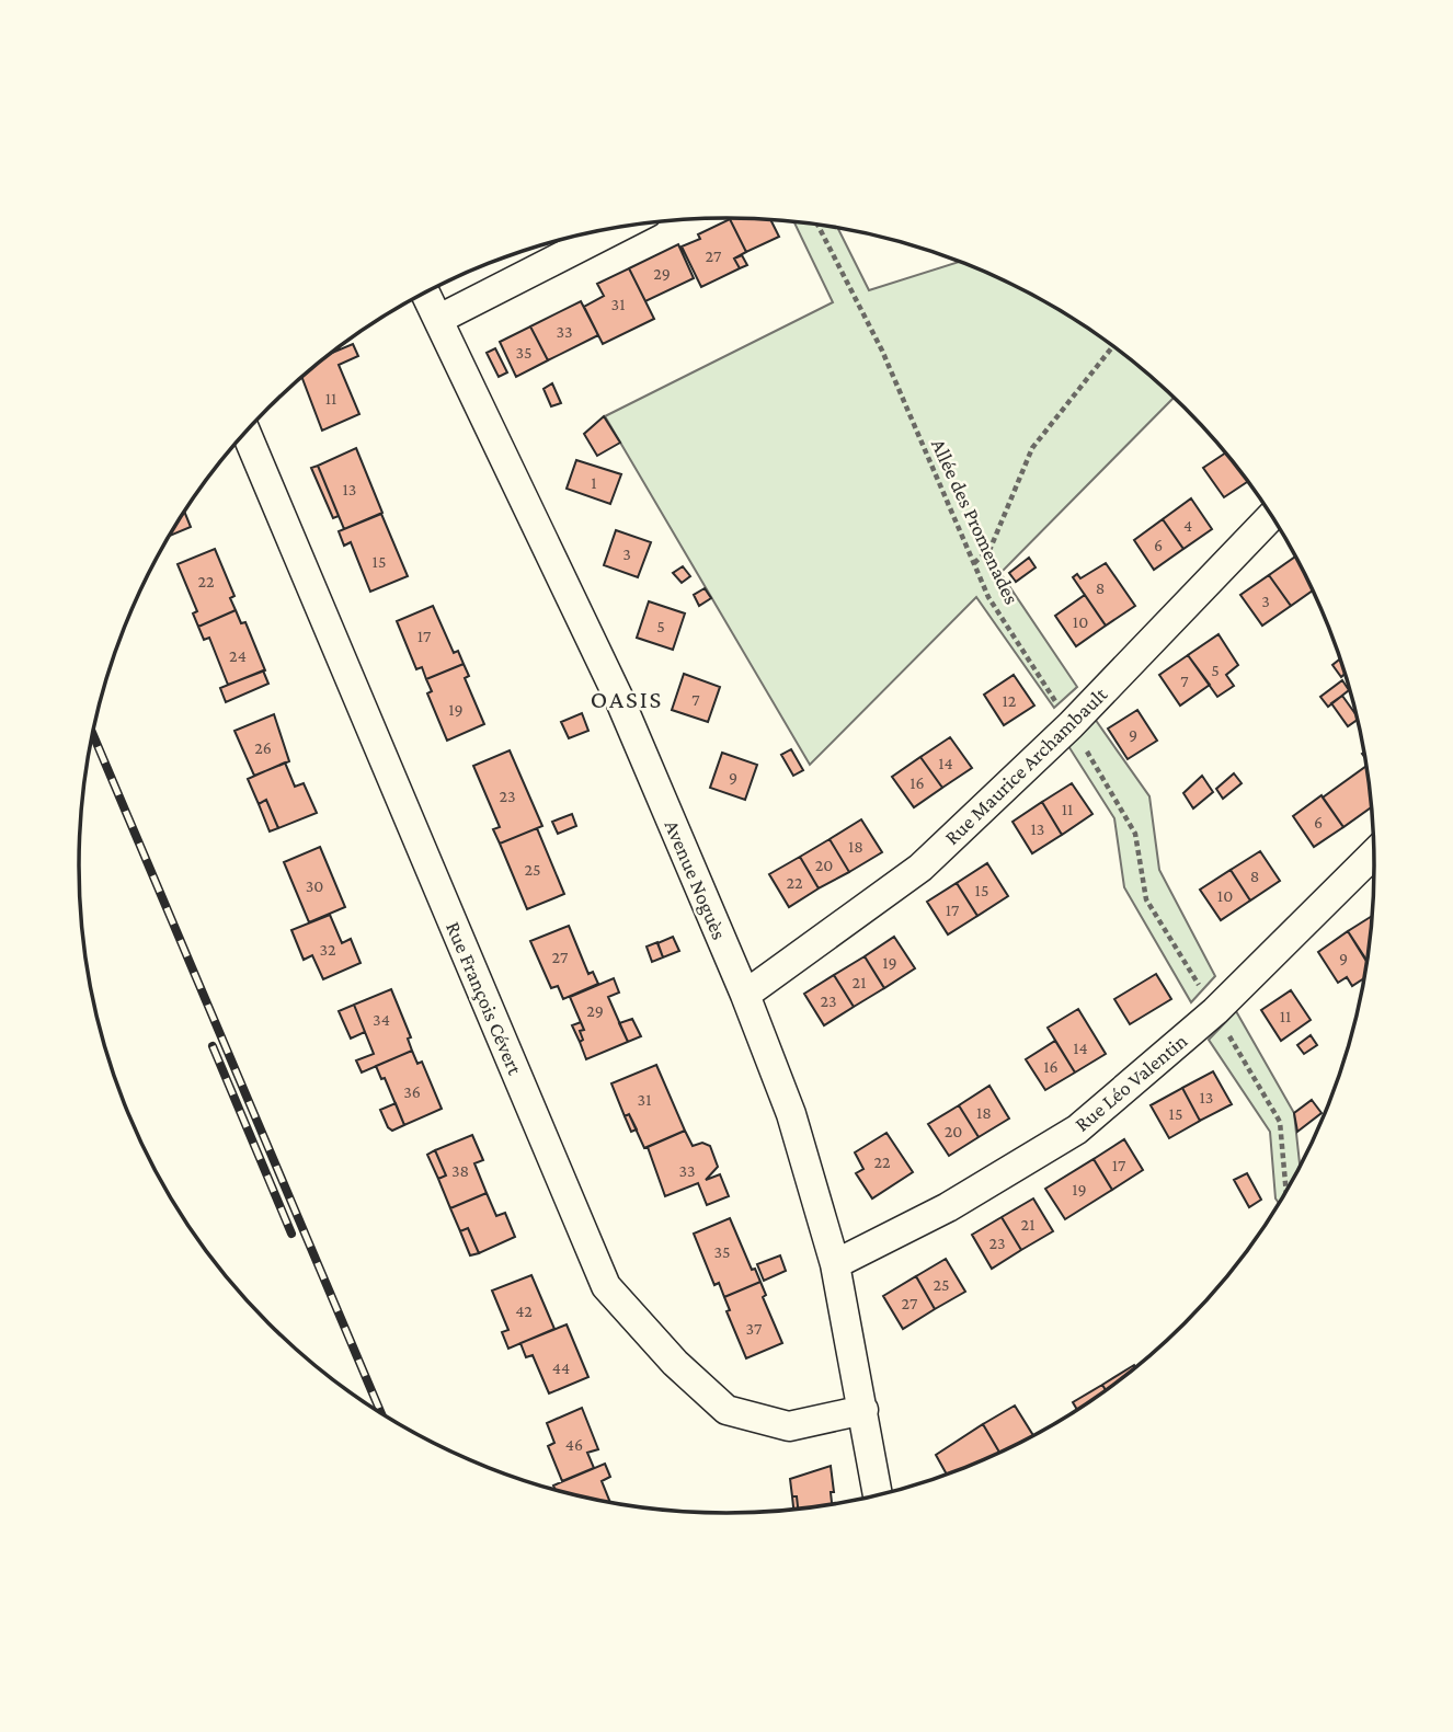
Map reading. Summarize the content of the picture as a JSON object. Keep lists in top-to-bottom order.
{
  "streets": {
    "street": [
      "Rue Maurice Archambault",
      "Avenue Noguès",
      "Rue François Cévert",
      "Rue Léo Valentin"
    ],
    "path": ["Allée des Promenades"]
  },
  "crossings": [
    ["Allée des Promenades", "Rue Maurice Archambault"],
    ["Allée des Promenades", "Rue Léo Valentin"],
    ["Rue Maurice Archambault", "Avenue Noguès"],
    ["Avenue Noguès", "Rue François Cévert"],
    ["Avenue Noguès", "Rue Léo Valentin"]
  ],
  "districts": ["OASIS"],
  "house_numbers": [
    "27",
    "29",
    "31",
    "33",
    "35",
    "11",
    "1",
    "13",
    "4",
    "6",
    "3",
    "15",
    "22",
    "8",
    "3",
    "10",
    "5",
    "17",
    "24",
    "5",
    "7",
    "7",
    "12",
    "19",
    "9",
    "26",
    "14",
    "9",
    "16",
    "23",
    "11",
    "6",
    "13",
    "18",
    "20",
    "25",
    "8",
    "22",
    "30",
    "15",
    "10",
    "17",
    "32",
    "27",
    "9",
    "19",
    "21",
    "23",
    "29",
    "11",
    "34",
    "14",
    "16",
    "36",
    "13",
    "31",
    "18",
    "15",
    "20",
    "22",
    "17",
    "38",
    "33",
    "19",
    "21",
    "23",
    "35",
    "25",
    "27",
    "42",
    "37",
    "44",
    "46"
  ]
}
